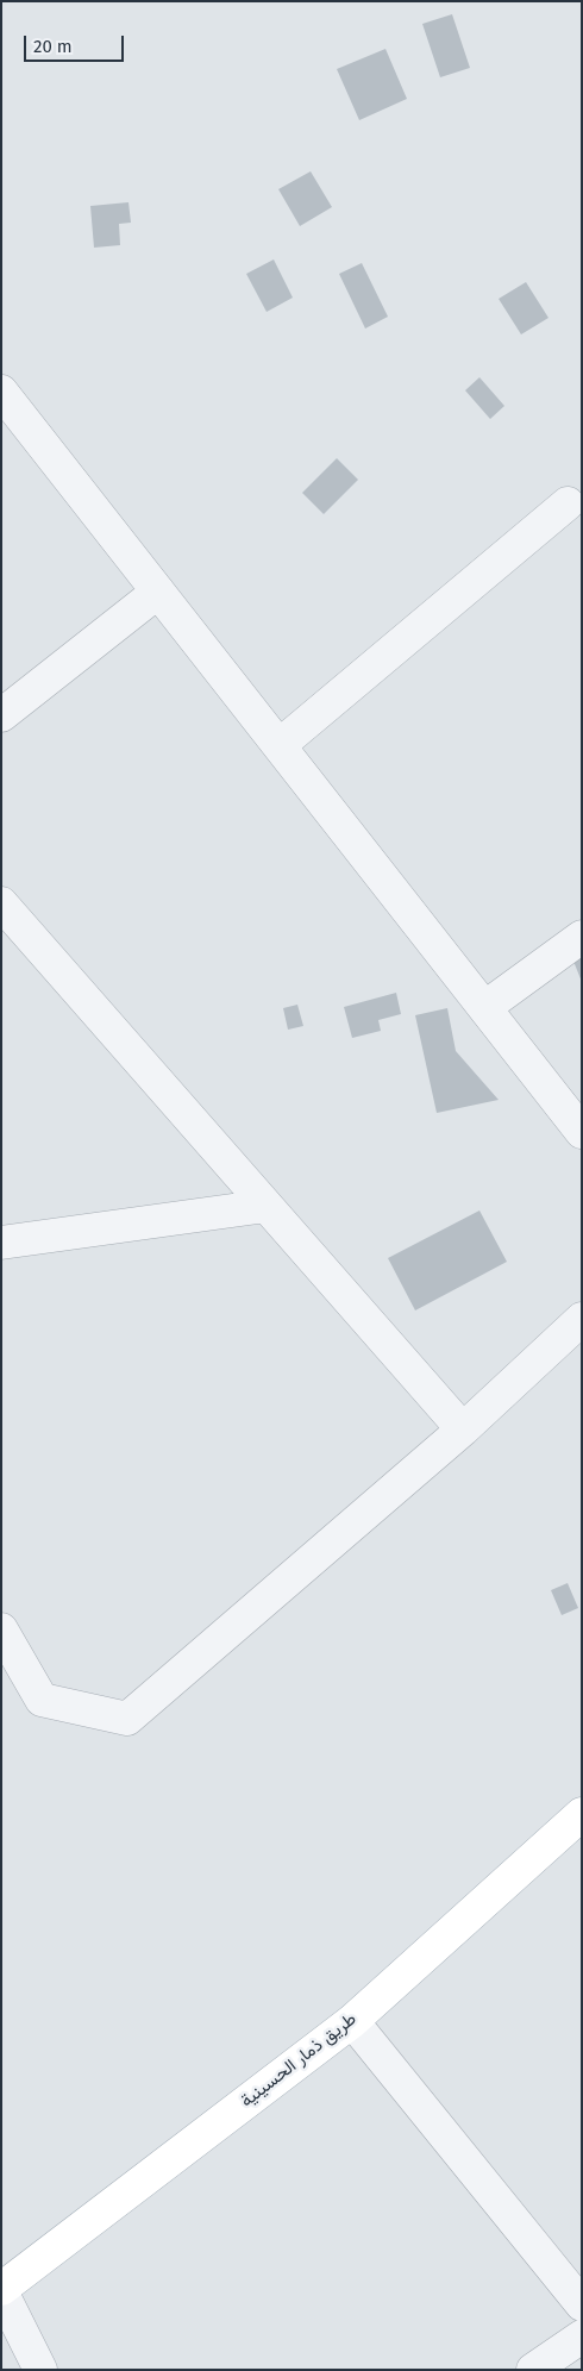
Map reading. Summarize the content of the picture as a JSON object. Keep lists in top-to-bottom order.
{
  "streets": {
    "main road": ["طريق ذمار الحسينية"]
  },
  "scale_bar": "20 m"
}
